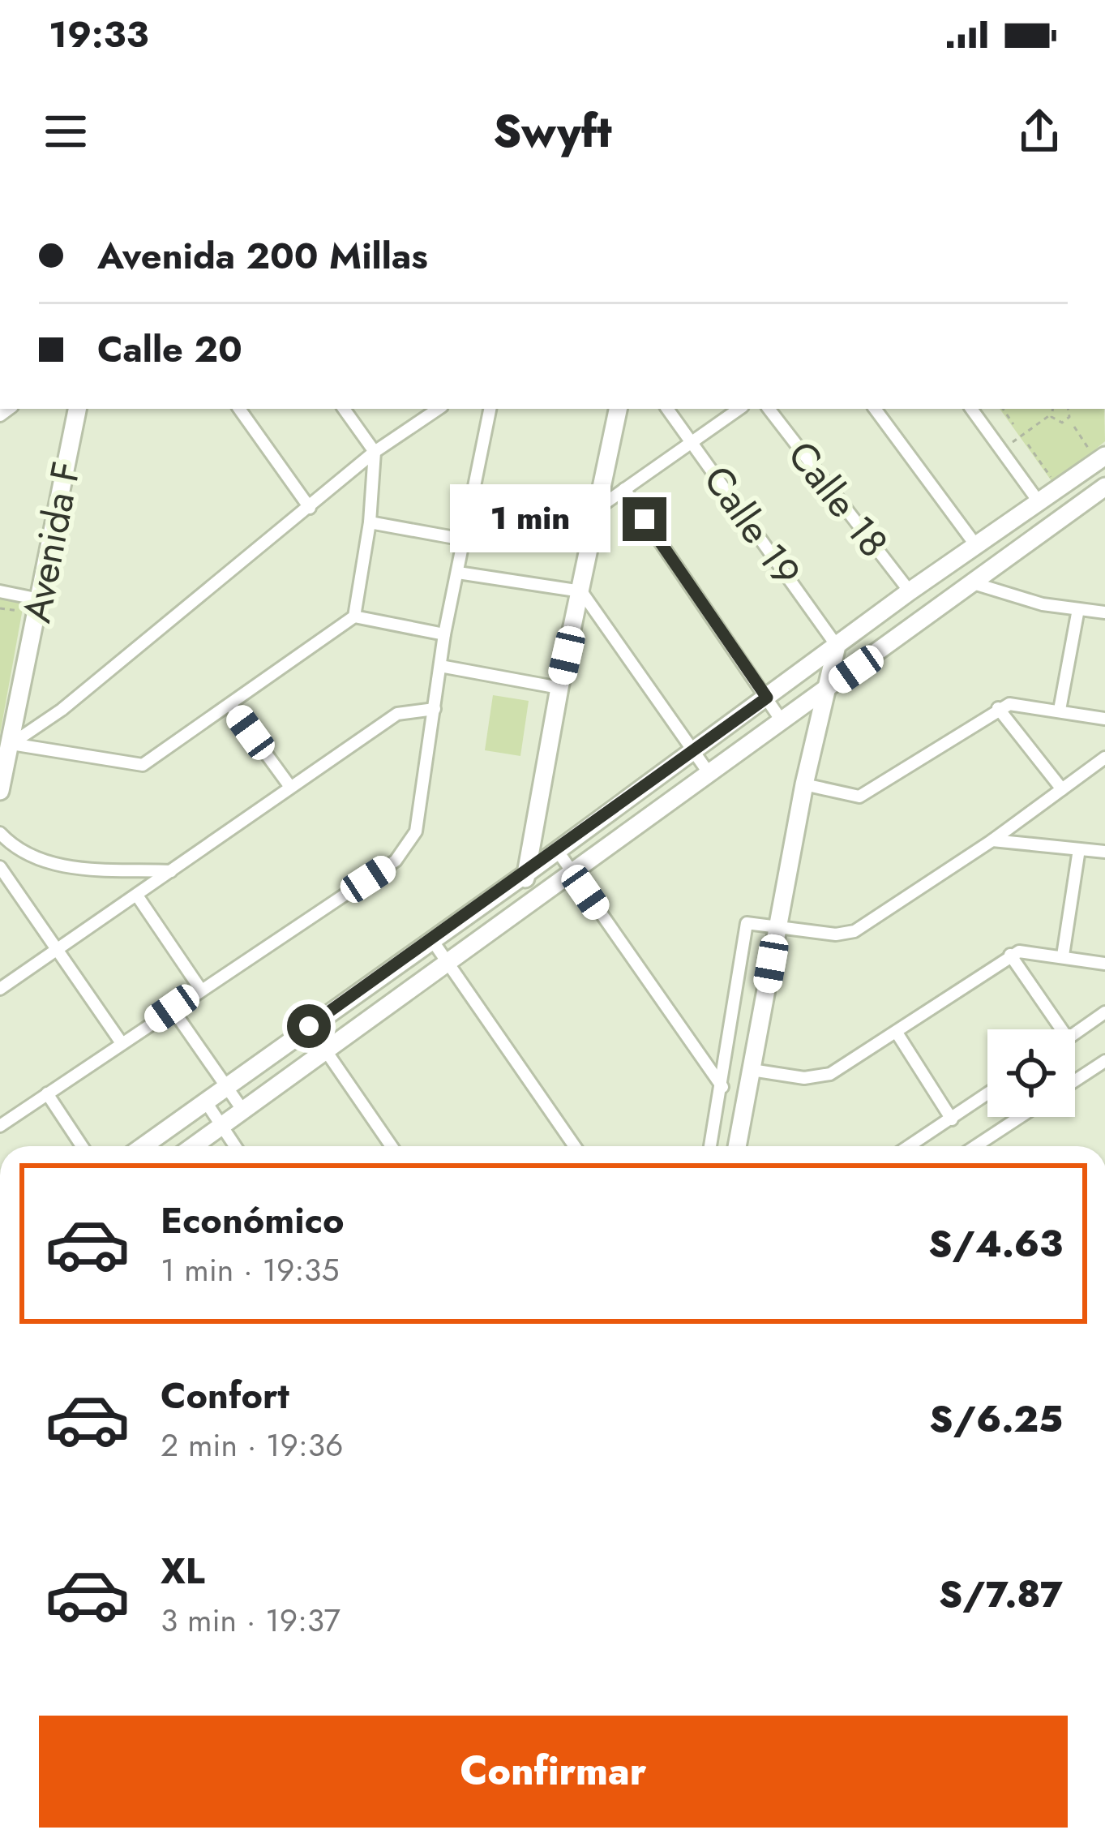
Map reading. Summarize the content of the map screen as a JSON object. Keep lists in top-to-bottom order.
{
  "streets": {
    "main road": ["Avenida F"],
    "street": ["Calle 18", "Calle 19"]
  },
  "page": {
    "status": "19:33",
    "header": "Swyft",
    "banner": ["Avenida 200 Millas", "Calle 20"],
    "bubble": "1 min",
    "list": [
      {
        "name": "Económico",
        "note": "1 min · 19:35",
        "value": "S/4.63"
      },
      {
        "name": "Confort",
        "note": "2 min · 19:36",
        "value": "S/6.25"
      },
      {
        "name": "XL",
        "note": "3 min · 19:37",
        "value": "S/7.87"
      }
    ],
    "buttons": "Confirmar"
  }
}
